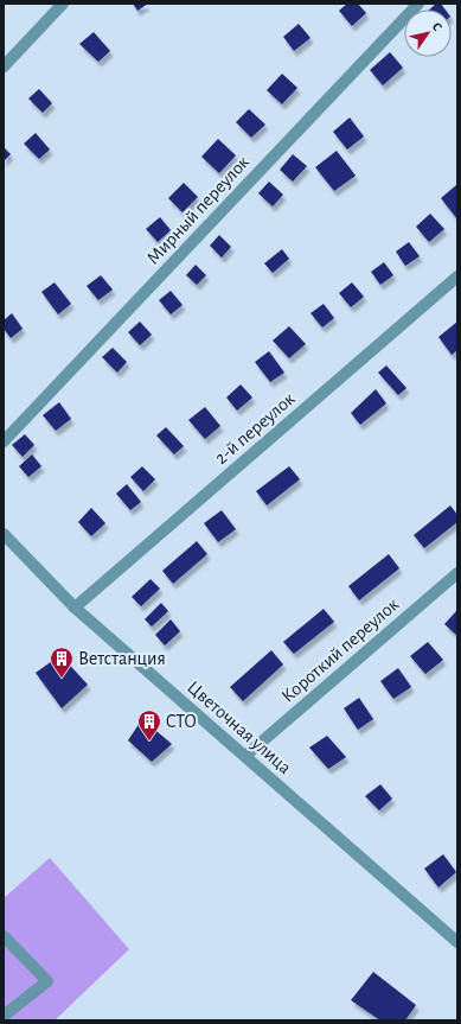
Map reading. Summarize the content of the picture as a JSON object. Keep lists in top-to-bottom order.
{
  "streets": {
    "street": [
      "Мирный переулок",
      "2-й переулок",
      "Короткий переулок",
      "Цветочная улица"
    ]
  },
  "crossings": [
    ["2-й переулок", "Цветочная улица"],
    ["Короткий переулок", "Цветочная улица"]
  ],
  "places": {
    "building": ["Ветстанция", "CTO"]
  },
  "north": "top right"
}
